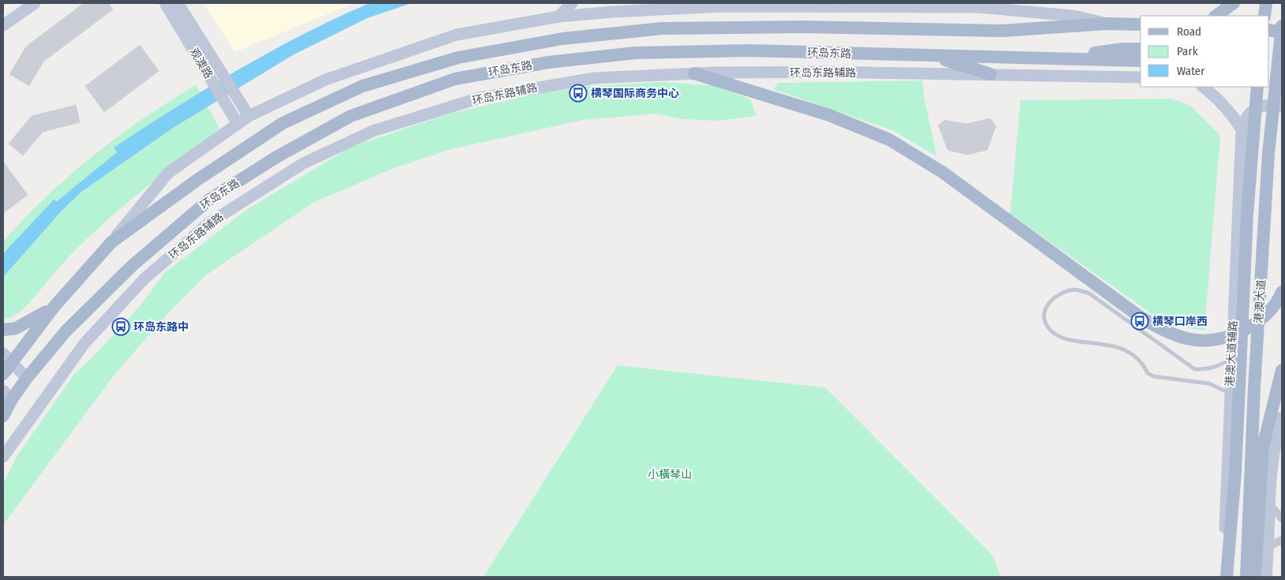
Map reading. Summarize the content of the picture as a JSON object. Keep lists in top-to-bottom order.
{
  "streets": {
    "main road": [
      "环岛东路",
      "观澳路",
      "环岛东路辅路",
      "港澳大道",
      "港澳大道辅路"
    ]
  },
  "crossings": [
    ["港澳大道", "港澳大道辅路"]
  ],
  "parks": ["小橫琴山"],
  "places": {
    "bus stop": ["横琴国际商务中心", "横琴口岸西", "环岛东路中"]
  },
  "legend": ["Road", "Park", "Water"]
}
